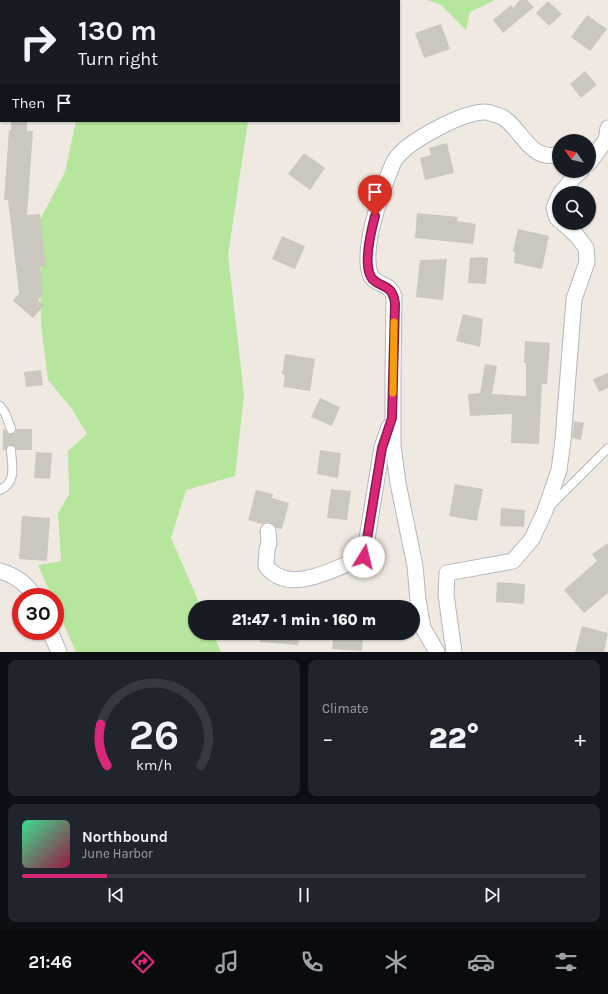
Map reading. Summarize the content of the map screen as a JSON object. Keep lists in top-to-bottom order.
{
  "north": "top left",
  "page": {
    "turn": ["130 m", "Turn right"],
    "then": "Then",
    "limit": "30",
    "trip": "21:47 · 1 min · 160 m",
    "tile": "Climate",
    "heat": ["−", "22°", "+"],
    "song": ["Northbound", "June Harbor"],
    "tabs": "21:46",
    "gauge": ["26", "km/h"]
  }
}
